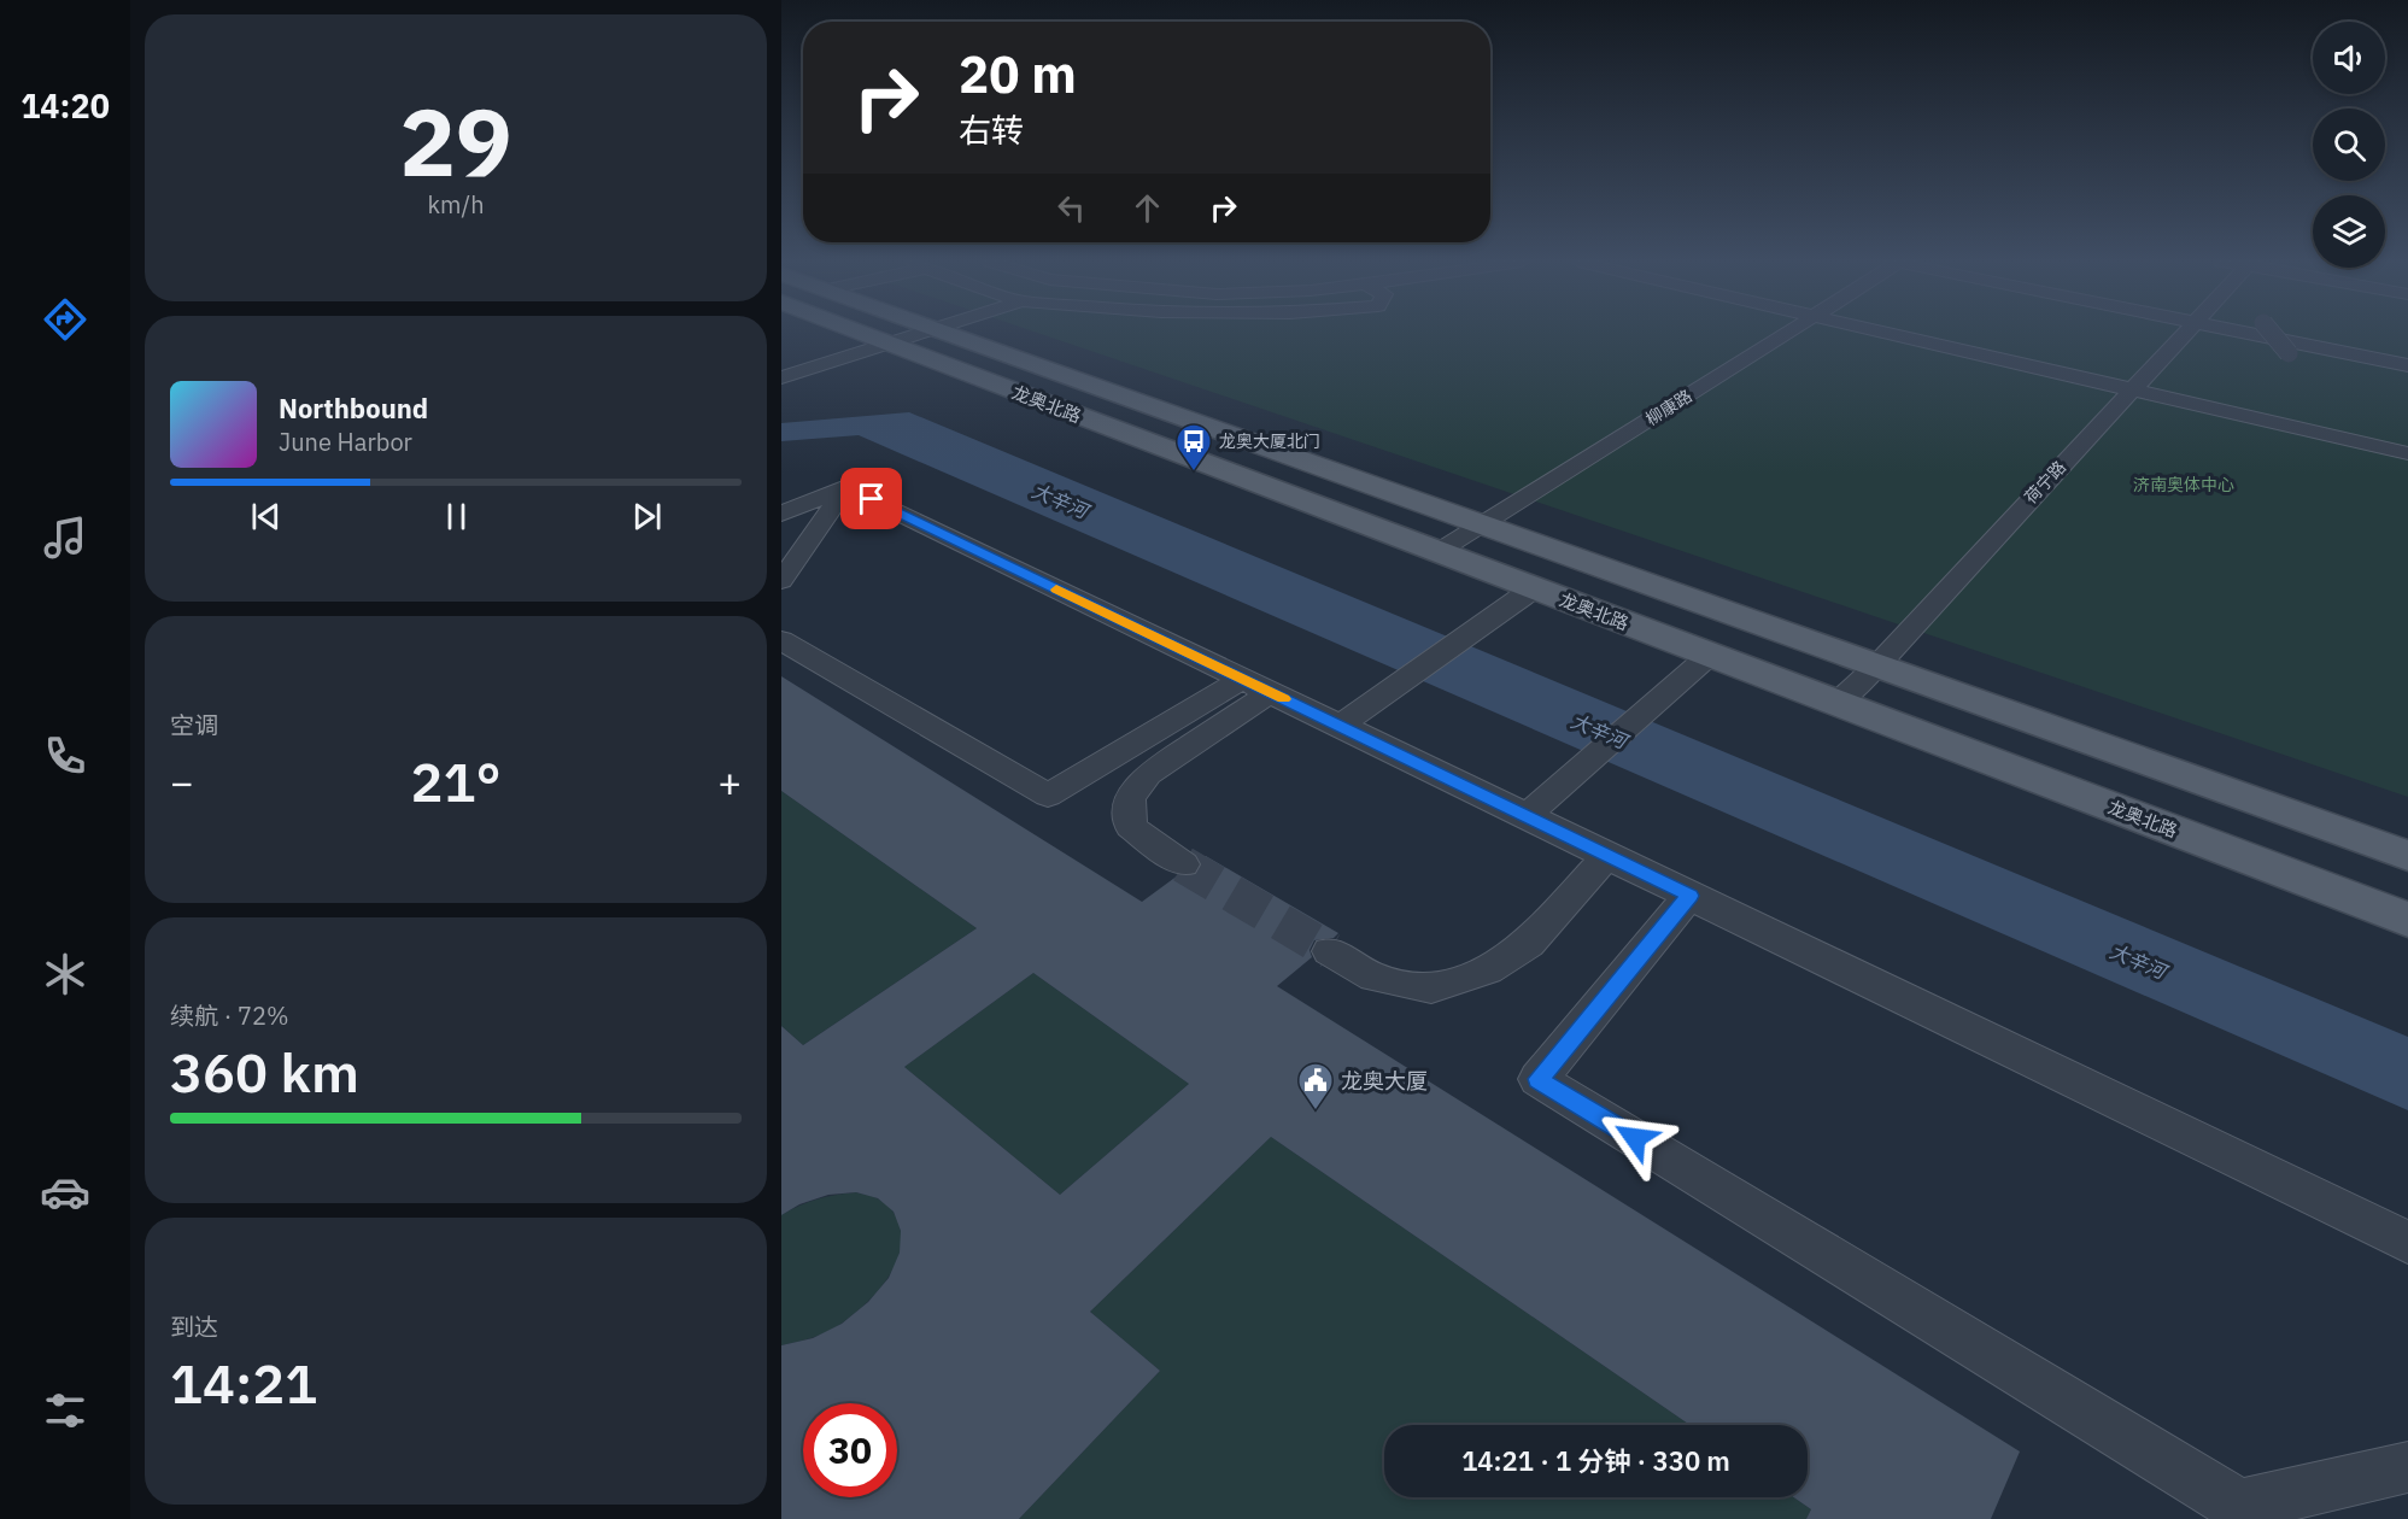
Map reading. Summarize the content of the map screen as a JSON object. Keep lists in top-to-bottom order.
{
  "streets": {
    "main road": ["龙奥北路"],
    "street": ["柳康路", "荷宁路"]
  },
  "crossings": [
    ["龙奥北路", "柳康路"],
    ["龙奥北路", "荷宁路"]
  ],
  "water": ["大辛河"],
  "parks": ["济南奥体中心"],
  "places": {
    "bus stop": ["龙奥大厦北门"],
    "public building": ["龙奥大厦"]
  },
  "page": {
    "tabs": "14:20",
    "tile": [
      ["29", "km/h"],
      "空调",
      ["续航 · 72%", "360 km"],
      ["到达", "14:21"]
    ],
    "turn": ["20 m", "右转"],
    "song": ["Northbound", "June Harbor"],
    "heat": ["−", "21°", "+"],
    "limit": "30",
    "trip": "14:21 · 1 分钟 · 330 m"
  }
}
